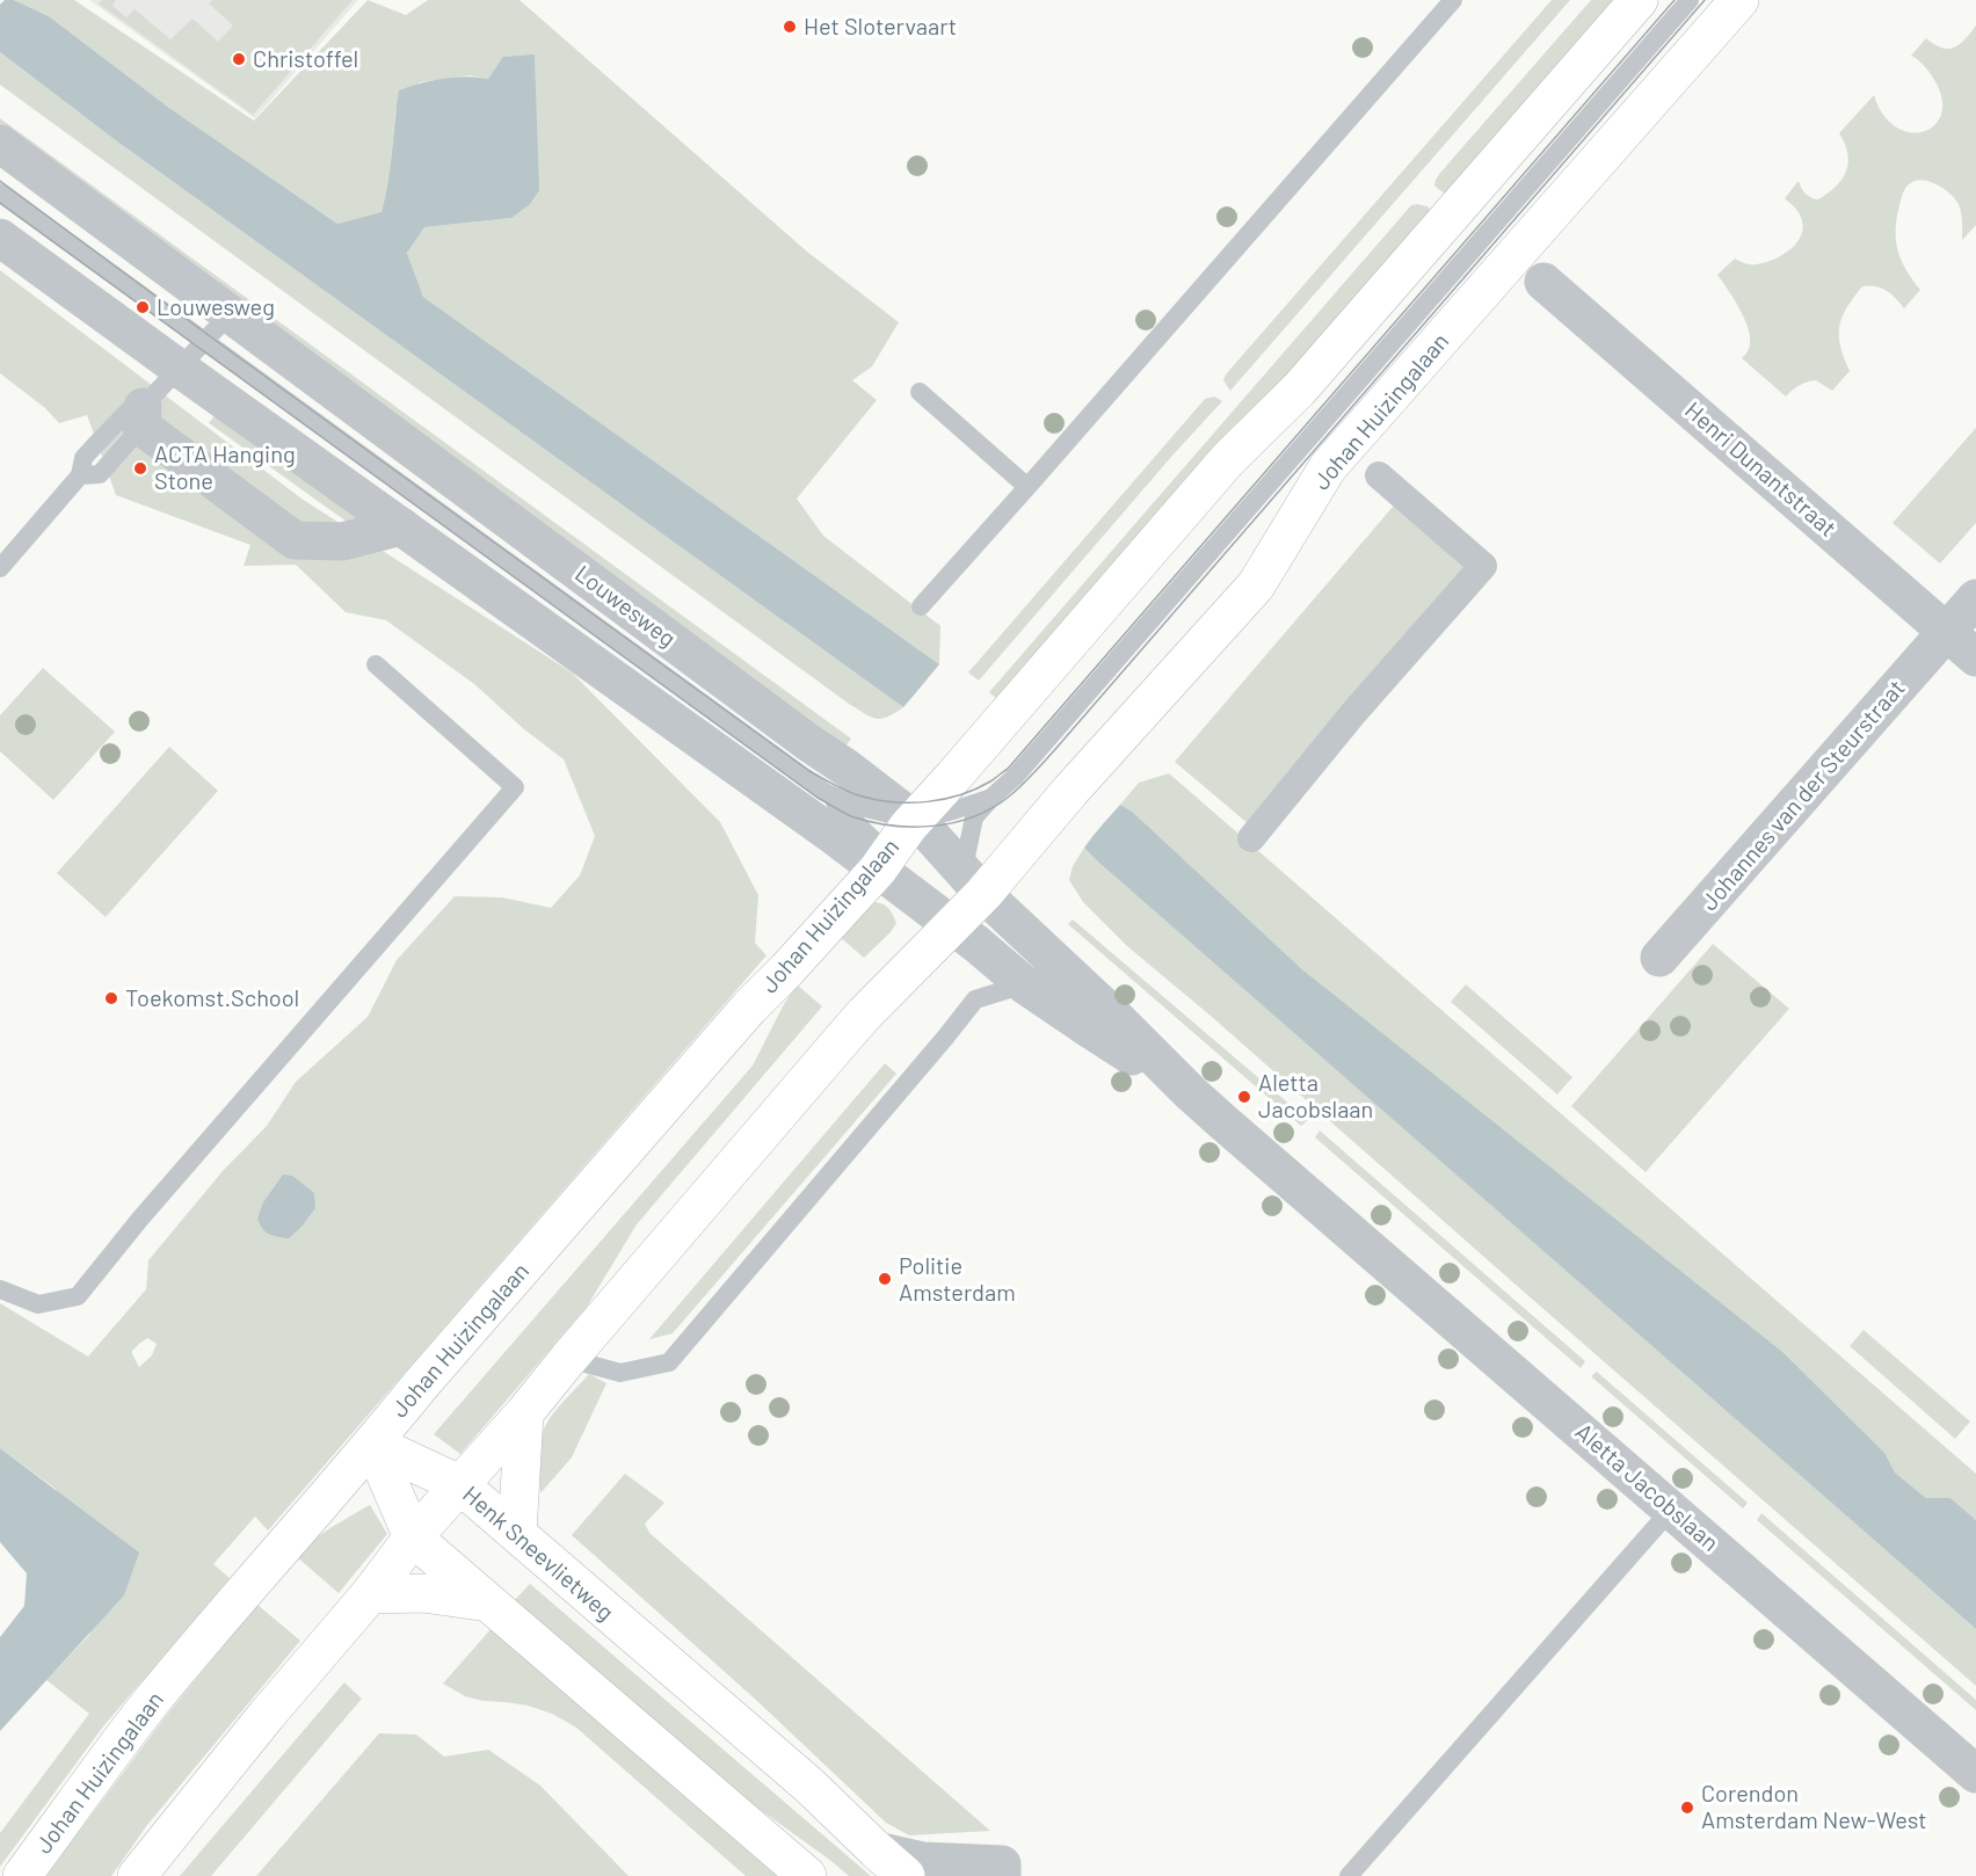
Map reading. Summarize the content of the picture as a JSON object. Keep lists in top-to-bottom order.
{
  "streets": {
    "main road": ["Johan Huizingalaan", "Henk Sneevlietweg"],
    "street": [
      "Henri Dunantstraat",
      "Louwesweg",
      "Johannes van der Steurstraat",
      "Aletta Jacobslaan"
    ]
  },
  "crossings": [
    ["Johan Huizingalaan", "Louwesweg"],
    ["Johan Huizingalaan", "Aletta Jacobslaan"],
    ["Johan Huizingalaan", "Henk Sneevlietweg"],
    ["Henri Dunantstraat", "Johannes van der Steurstraat"],
    ["Louwesweg", "Aletta Jacobslaan"]
  ],
  "places": [
    "Het Slotervaart",
    "Christoffel",
    "Louwesweg",
    "ACTA Hanging Stone",
    "Toekomst.School",
    "Aletta Jacobslaan",
    "Politie Amsterdam",
    "Corendon Amsterdam New-West"
  ]
}
